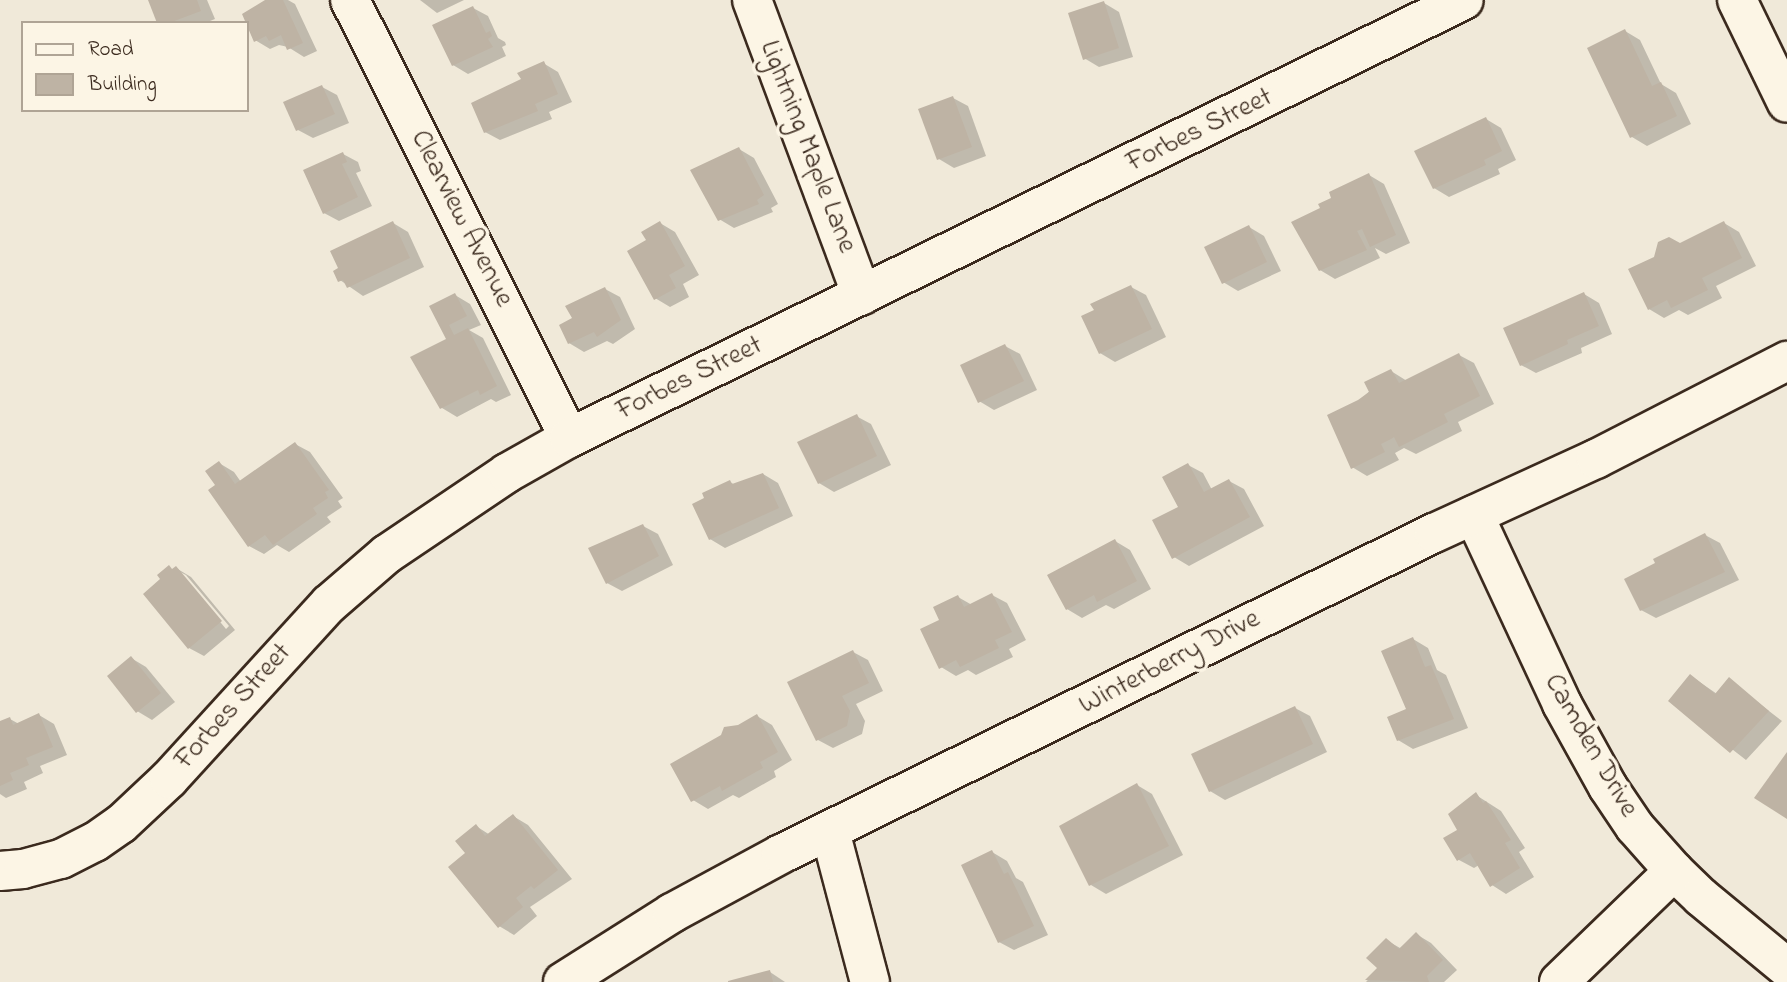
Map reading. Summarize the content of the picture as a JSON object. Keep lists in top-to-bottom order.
{
  "streets": {
    "street": [
      "Forbes Street",
      "Lightning Maple Lane",
      "Clearview Avenue",
      "Winterberry Drive",
      "Camden Drive"
    ]
  },
  "crossings": [
    ["Forbes Street", "Lightning Maple Lane"],
    ["Forbes Street", "Clearview Avenue"],
    ["Winterberry Drive", "Camden Drive"]
  ],
  "legend": ["Road", "Building"]
}
